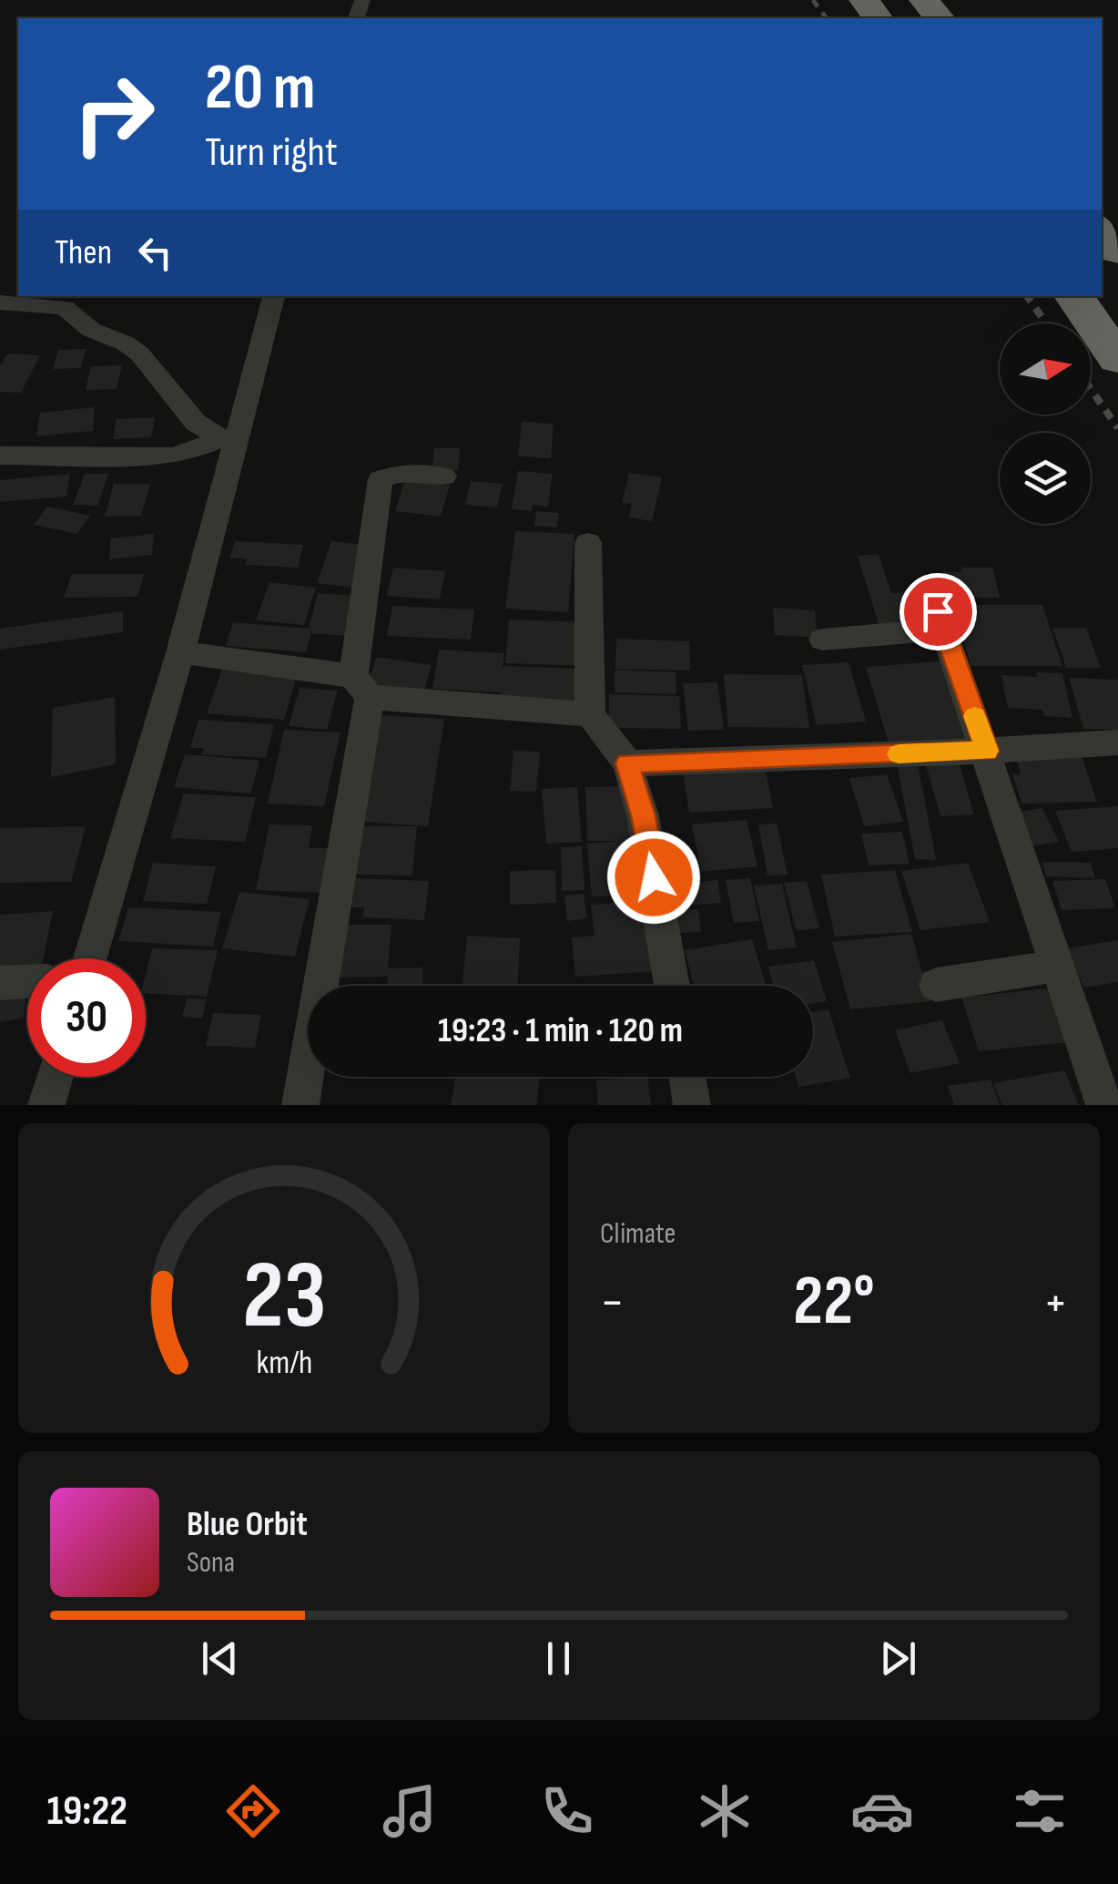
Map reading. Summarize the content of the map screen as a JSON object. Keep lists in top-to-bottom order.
{
  "north": "right",
  "page": {
    "turn": ["20 m", "Turn right"],
    "then": "Then",
    "limit": "30",
    "trip": "19:23 · 1 min · 120 m",
    "tile": "Climate",
    "heat": ["−", "22°", "+"],
    "song": ["Blue Orbit", "Sona"],
    "tabs": "19:22",
    "gauge": ["23", "km/h"]
  }
}
